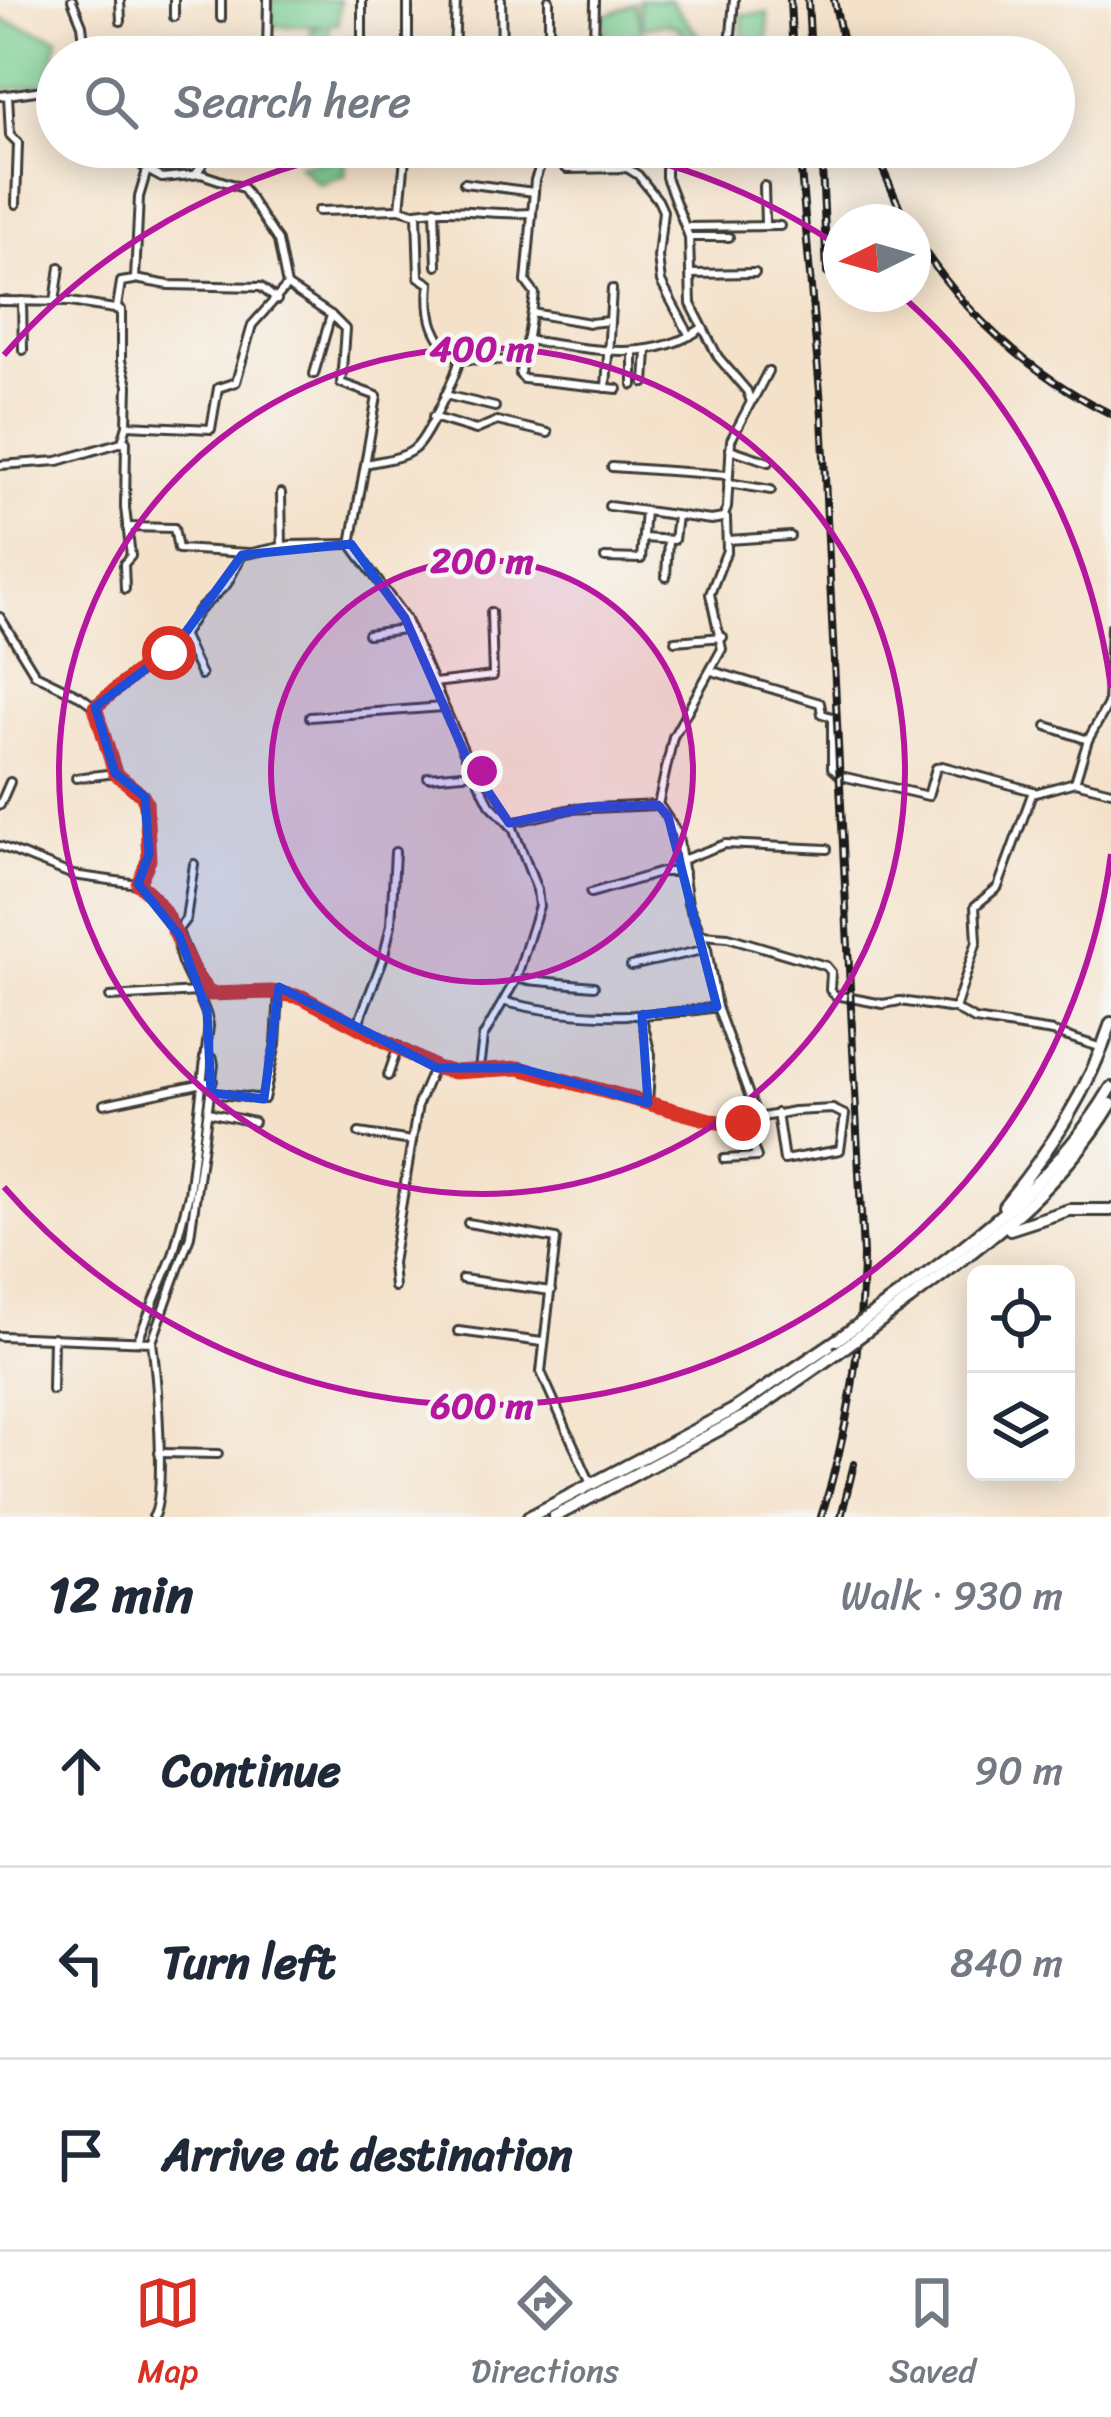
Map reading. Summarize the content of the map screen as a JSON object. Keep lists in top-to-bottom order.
{
  "north": "left",
  "page": {
    "search": "Search here",
    "heading": ["12 min", "Walk · 930 m"],
    "list": [
      ["Continue", "90 m"],
      ["Turn left", "840 m"],
      "Arrive at destination"
    ],
    "nav": ["Map", "Directions", "Saved"]
  },
  "rings": ["400 m", "200 m", "600 m"]
}
